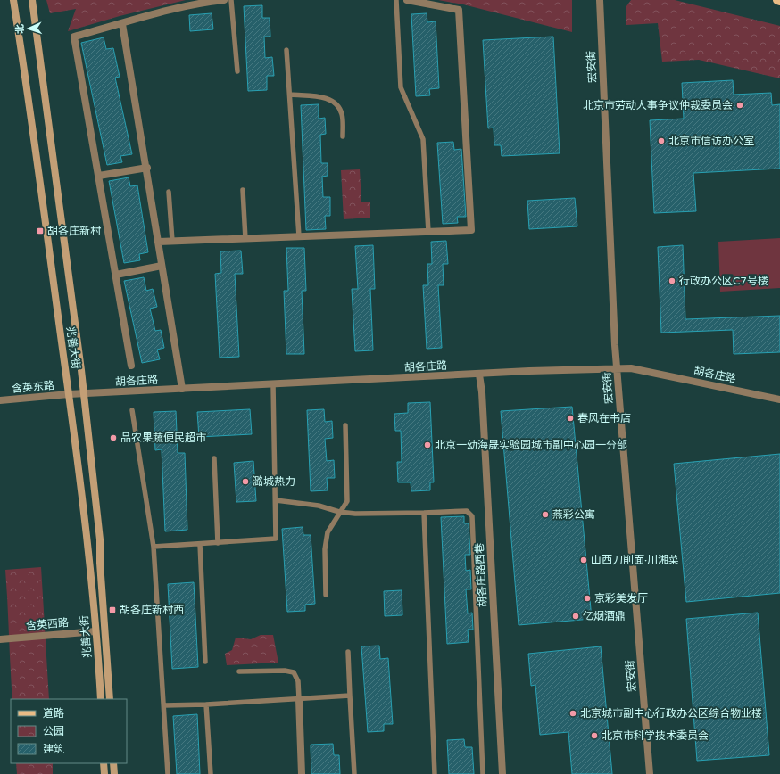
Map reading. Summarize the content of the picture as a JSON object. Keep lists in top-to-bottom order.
{
  "streets": {
    "main road": ["兆善大街"],
    "street": [
      "宏安街",
      "胡各庄路",
      "含英东路",
      "胡各庄路西巷",
      "含英西路"
    ]
  },
  "crossings": [
    ["宏安街", "胡各庄路"],
    ["兆善大街", "胡各庄路"],
    ["兆善大街", "含英东路"],
    ["兆善大街", "含英西路"],
    ["胡各庄路", "含英东路"],
    ["胡各庄路", "胡各庄路西巷"]
  ],
  "places": {
    "other": [
      "北京市劳动人事争议仲裁委员会",
      "北京市信访办公室",
      "行政办公区C7号楼",
      "春风在书店",
      "品农果蔬便民超市",
      "北京一幼海晟实验园城市副中心园一分部",
      "潞城热力",
      "燕彩公寓",
      "山西刀削面·川湘菜",
      "京彩美发厅",
      "亿烟酒鼎",
      "北京城市副中心行政办公区综合物业楼",
      "北京市科学技术委员会"
    ],
    "transit": ["胡各庄新村", "胡各庄新村西"]
  },
  "legend": ["道路", "公园", "建筑"],
  "north": "left"
}
